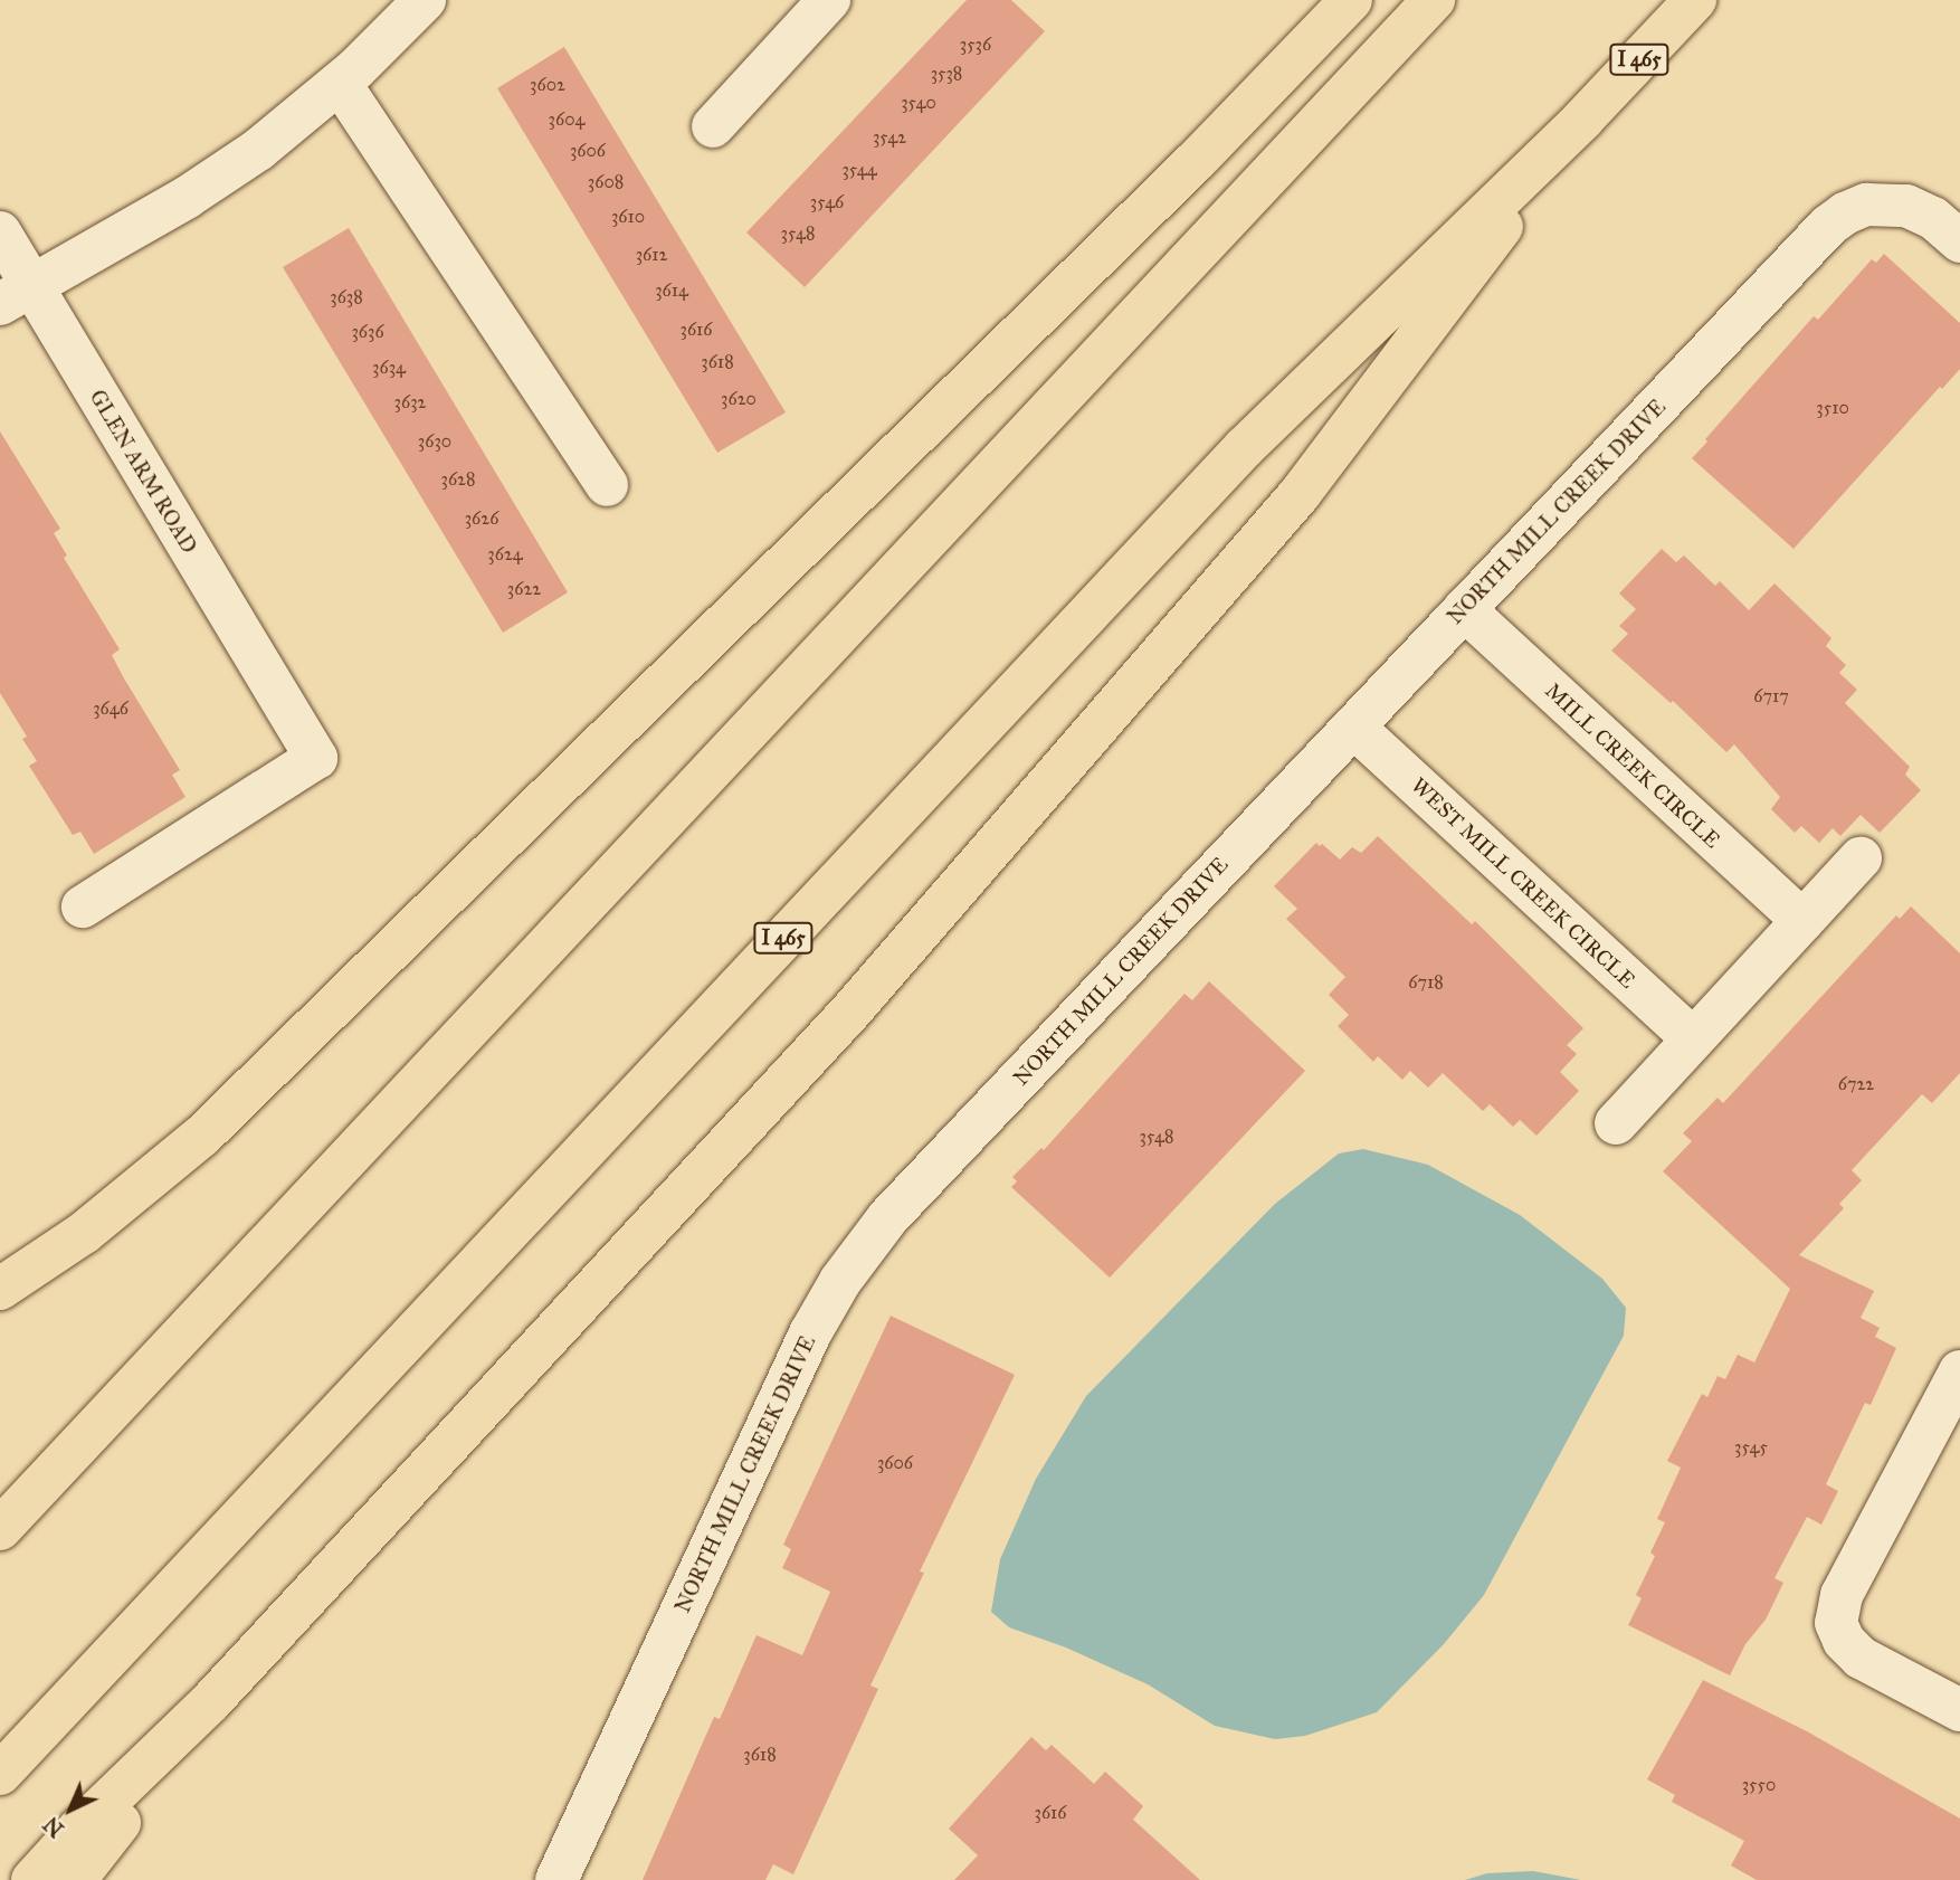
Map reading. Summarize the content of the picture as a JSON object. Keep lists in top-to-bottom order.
{
  "streets": {
    "highway": ["I 465"],
    "street": [
      "GLEN ARM ROAD",
      "NORTH MILL CREEK DRIVE",
      "MILL CREEK CIRCLE",
      "WEST MILL CREEK CIRCLE"
    ]
  },
  "crossings": [
    ["NORTH MILL CREEK DRIVE", "MILL CREEK CIRCLE"],
    ["NORTH MILL CREEK DRIVE", "WEST MILL CREEK CIRCLE"]
  ],
  "house_numbers": [
    "3536",
    "3538",
    "3602",
    "3540",
    "3604",
    "3542",
    "3606",
    "3544",
    "3608",
    "3546",
    "3610",
    "3548",
    "3612",
    "3614",
    "3638",
    "3616",
    "3636",
    "3618",
    "3634",
    "3620",
    "3632",
    "3510",
    "3630",
    "3628",
    "3626",
    "3624",
    "3622",
    "6717",
    "3646",
    "6718",
    "6722",
    "3548",
    "3545",
    "3606",
    "3618",
    "3550",
    "3616"
  ],
  "north": "bottom left"
}
